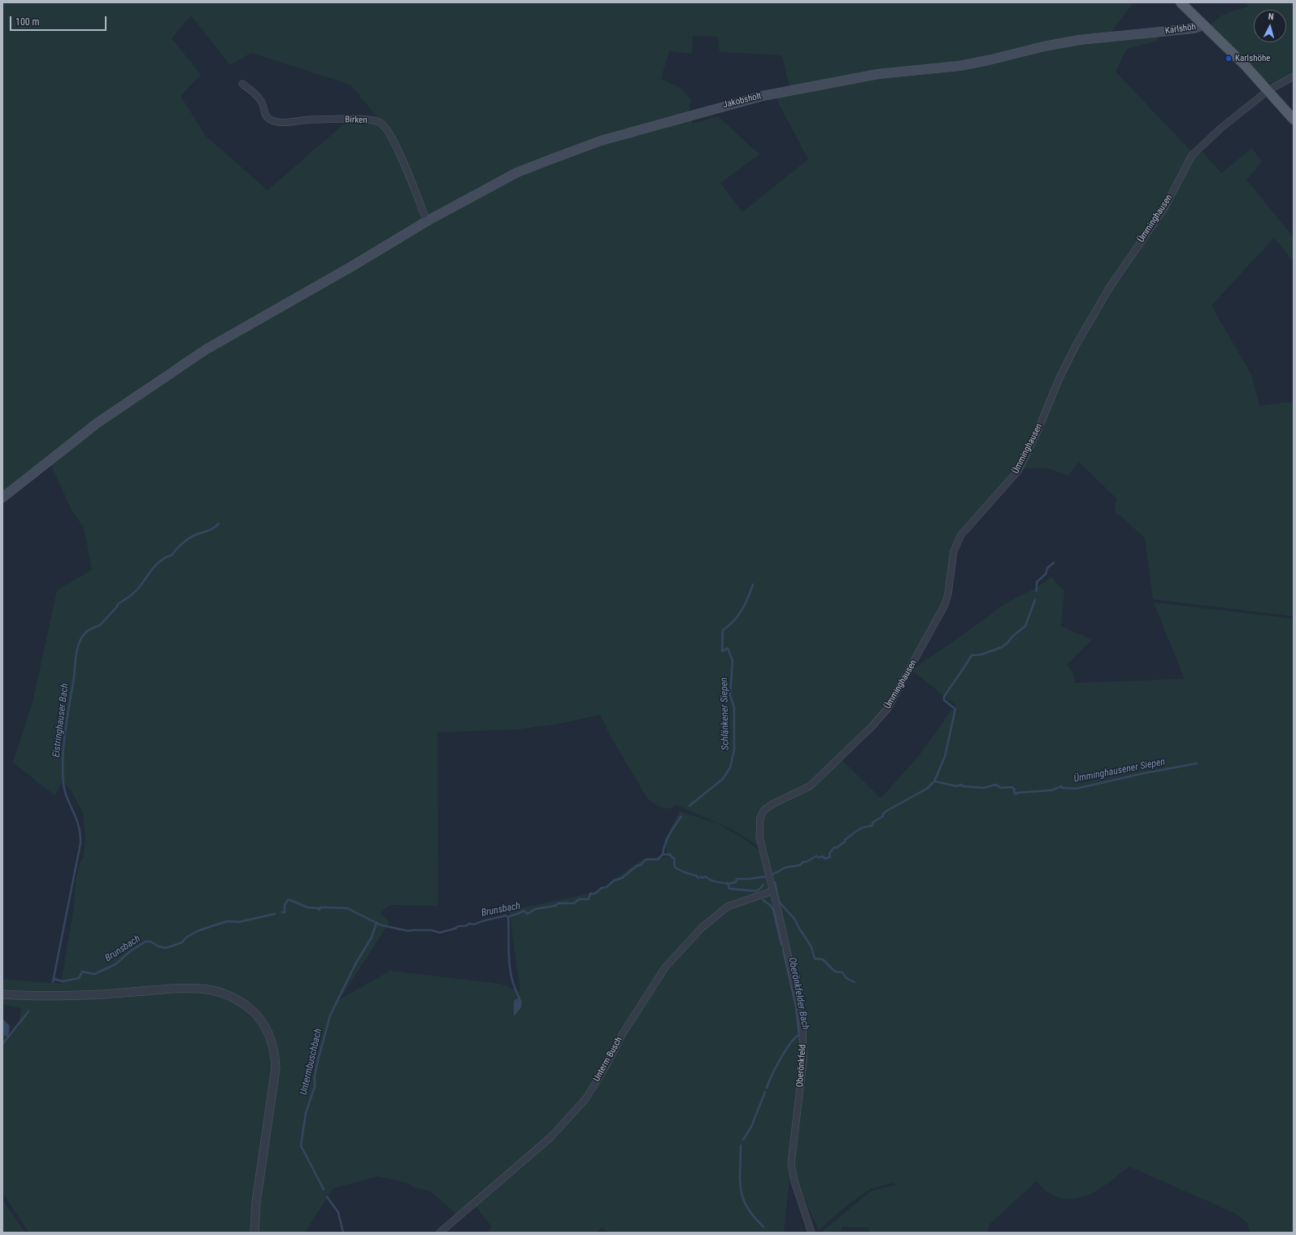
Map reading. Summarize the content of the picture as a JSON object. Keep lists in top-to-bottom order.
{
  "streets": {
    "main road": ["Karlshöh", "Jakobsholt"],
    "street": [
      "Birken",
      "Ümminghausen",
      "Unterm Busch",
      "Oberönkfeld"
    ]
  },
  "crossings": [
    ["Karlshöh", "Jakobsholt"],
    ["Jakobsholt", "Birken"],
    ["Ümminghausen", "Oberönkfeld"],
    ["Unterm Busch", "Oberönkfeld"]
  ],
  "water": [
    "Schlänkener Siepen",
    "Eistringhauser Bach",
    "Ümminghausener Siepen",
    "Brunsbach",
    "Oberönkfelder Bach",
    "Untermbuschbach"
  ],
  "places": ["Karlshöhe"],
  "scale_bar": "100 m",
  "north": "top"
}
